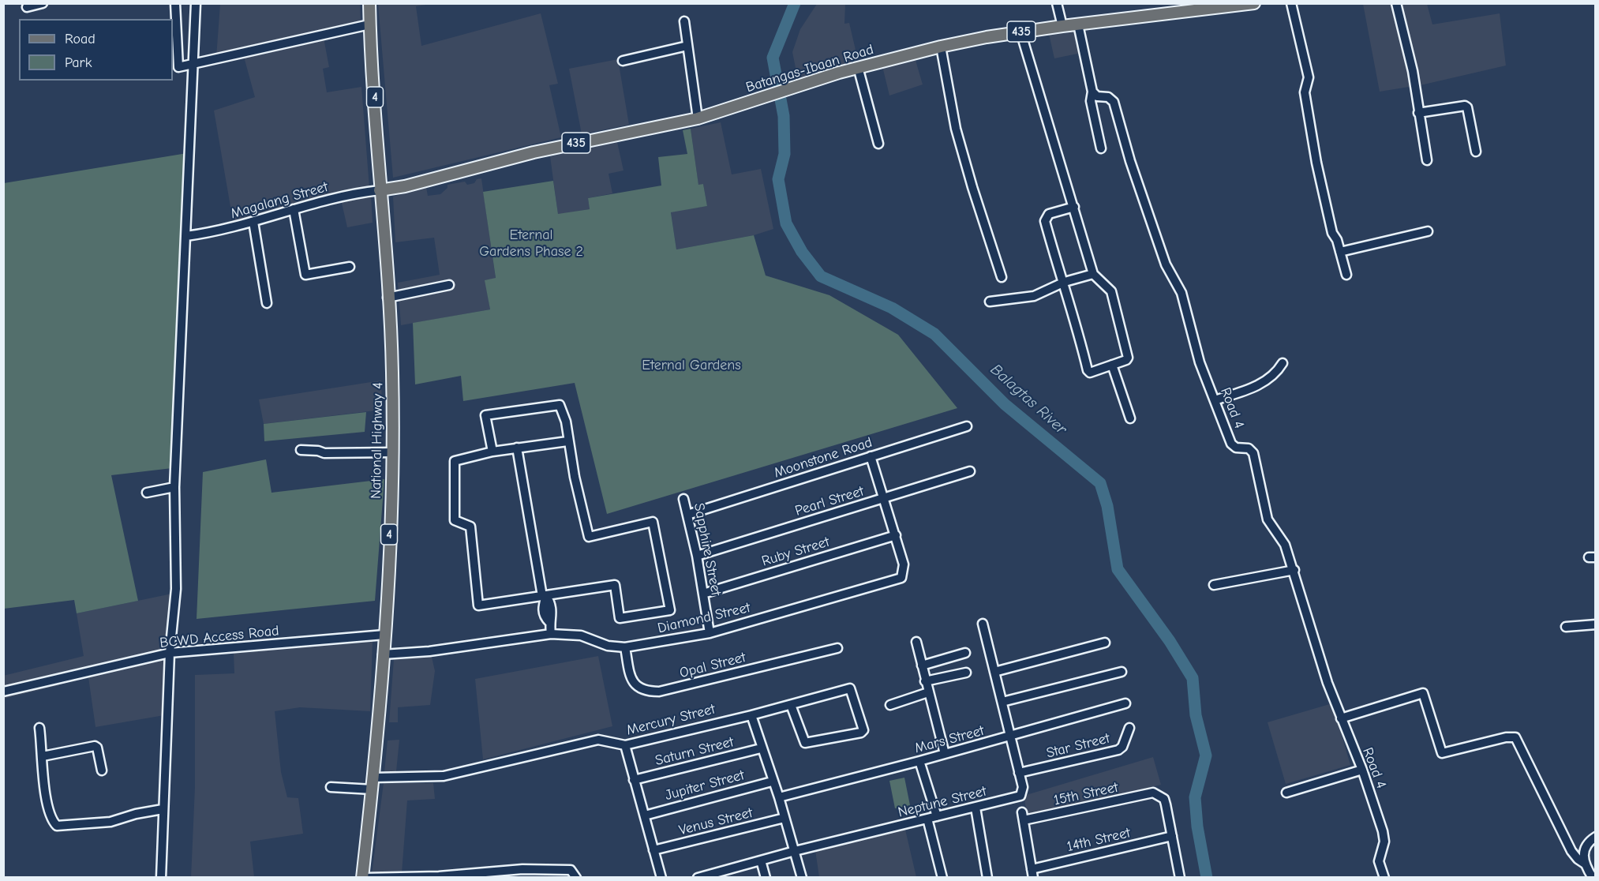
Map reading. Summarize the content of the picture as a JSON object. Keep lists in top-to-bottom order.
{
  "streets": {
    "main road": [
      "435",
      "Batangas-Ibaan Road",
      "4",
      "National Highway 4"
    ],
    "street": [
      "Magalang Street",
      "Road 4",
      "Moonstone Road",
      "Pearl Street",
      "Sapphire Street",
      "Ruby Street",
      "Diamond Street",
      "BCWD Access Road",
      "Opal Street",
      "Mercury Street",
      "Mars Street",
      "Star Street",
      "Saturn Street",
      "Jupiter Street",
      "15th Street",
      "Neptune Street",
      "Venus Street",
      "14th Street"
    ]
  },
  "crossings": [
    ["Batangas-Ibaan Road", "Magalang Street"],
    ["Batangas-Ibaan Road", "National Highway 4"],
    ["Magalang Street", "National Highway 4"],
    ["National Highway 4", "Diamond Street"],
    ["National Highway 4", "BCWD Access Road"],
    ["National Highway 4", "Mercury Street"],
    ["Moonstone Road", "Sapphire Street"],
    ["Moonstone Road", "Diamond Street"],
    ["Pearl Street", "Sapphire Street"],
    ["Pearl Street", "Diamond Street"],
    ["Sapphire Street", "Ruby Street"],
    ["Sapphire Street", "Diamond Street"],
    ["Ruby Street", "Diamond Street"],
    ["Diamond Street", "Opal Street"],
    ["Mars Street", "Neptune Street"],
    ["Star Street", "Neptune Street"],
    ["15th Street", "14th Street"]
  ],
  "water": ["Balagtas River"],
  "parks": ["Eternal Gardens Phase 2", "Eternal Gardens"],
  "legend": ["Road", "Park"]
}
